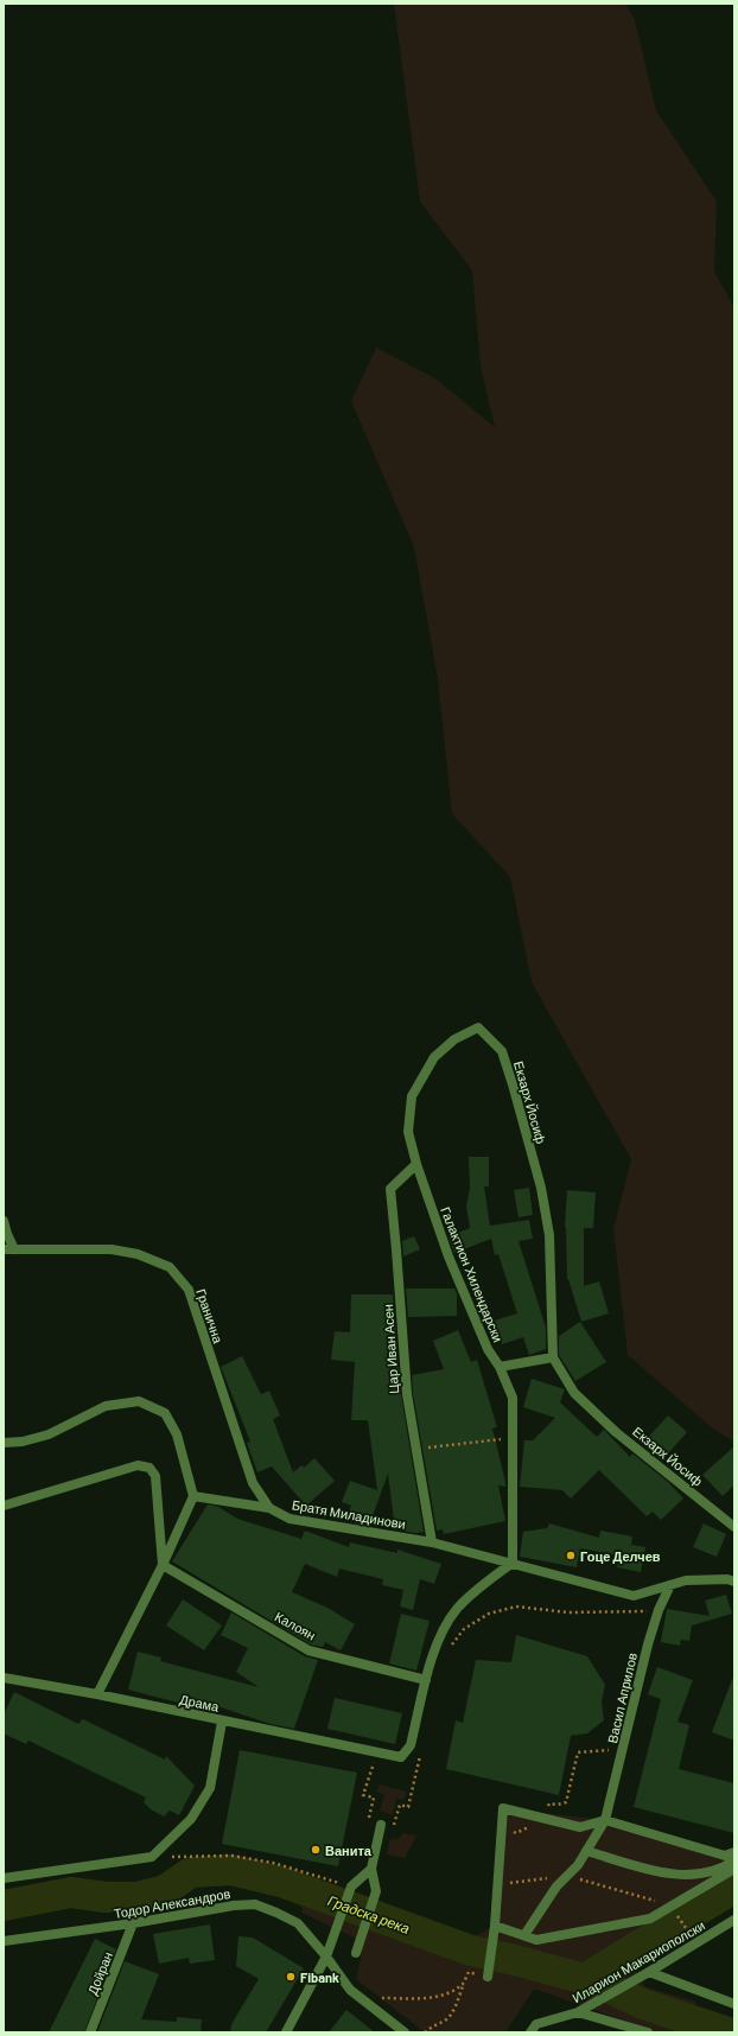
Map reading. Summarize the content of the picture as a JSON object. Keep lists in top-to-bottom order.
{
  "streets": {
    "street": [
      "Екзарх Йосиф",
      "Галактион Хилендарски",
      "Гранична",
      "Цар Иван Асен",
      "Братя Миладинови",
      "Калоян",
      "Васил Априлов",
      "Драма",
      "Тодор Александров",
      "Иларион Макариополски",
      "Дойран"
    ]
  },
  "crossings": [
    ["Екзарх Йосиф", "Галактион Хилендарски"],
    ["Екзарх Йосиф", "Цар Иван Асен"],
    ["Галактион Хилендарски", "Цар Иван Асен"],
    ["Галактион Хилендарски", "Братя Миладинови"],
    ["Гранична", "Братя Миладинови"],
    ["Цар Иван Асен", "Братя Миладинови"],
    ["Братя Миладинови", "Васил Априлов"],
    ["Калоян", "Драма"],
    ["Тодор Александров", "Дойран"]
  ],
  "water": ["Градска река"],
  "places": ["Гоце Делчев", "Ванита", "Fibank"]
}
